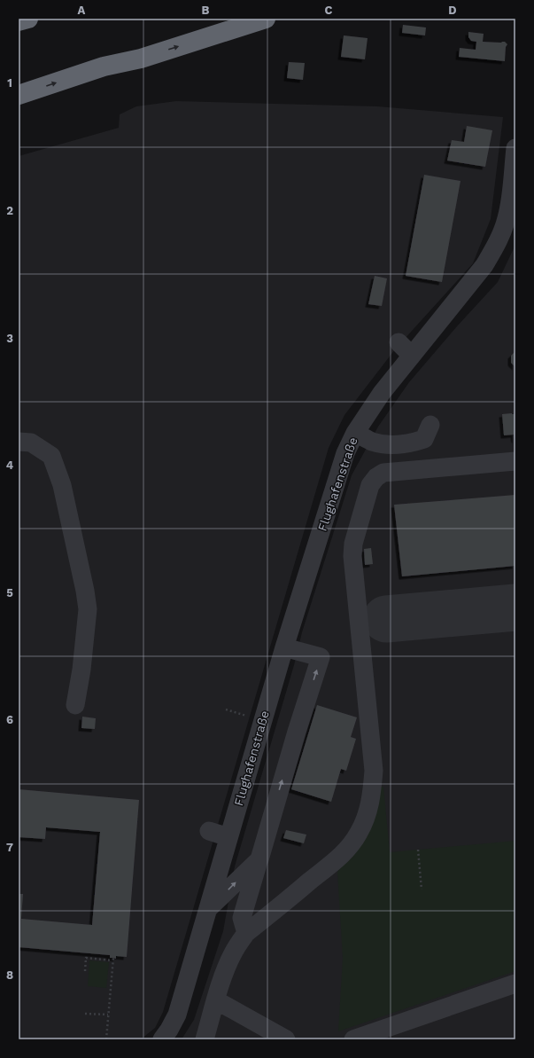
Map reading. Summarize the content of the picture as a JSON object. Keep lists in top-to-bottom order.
{
  "streets": {
    "street": ["Flughafenstraße"]
  },
  "grid": {
    "columns": [
      "A",
      "B",
      "C",
      "D"
    ],
    "rows": [
      "1",
      "2",
      "3",
      "4",
      "5",
      "6",
      "7",
      "8"
    ]
  }
}
